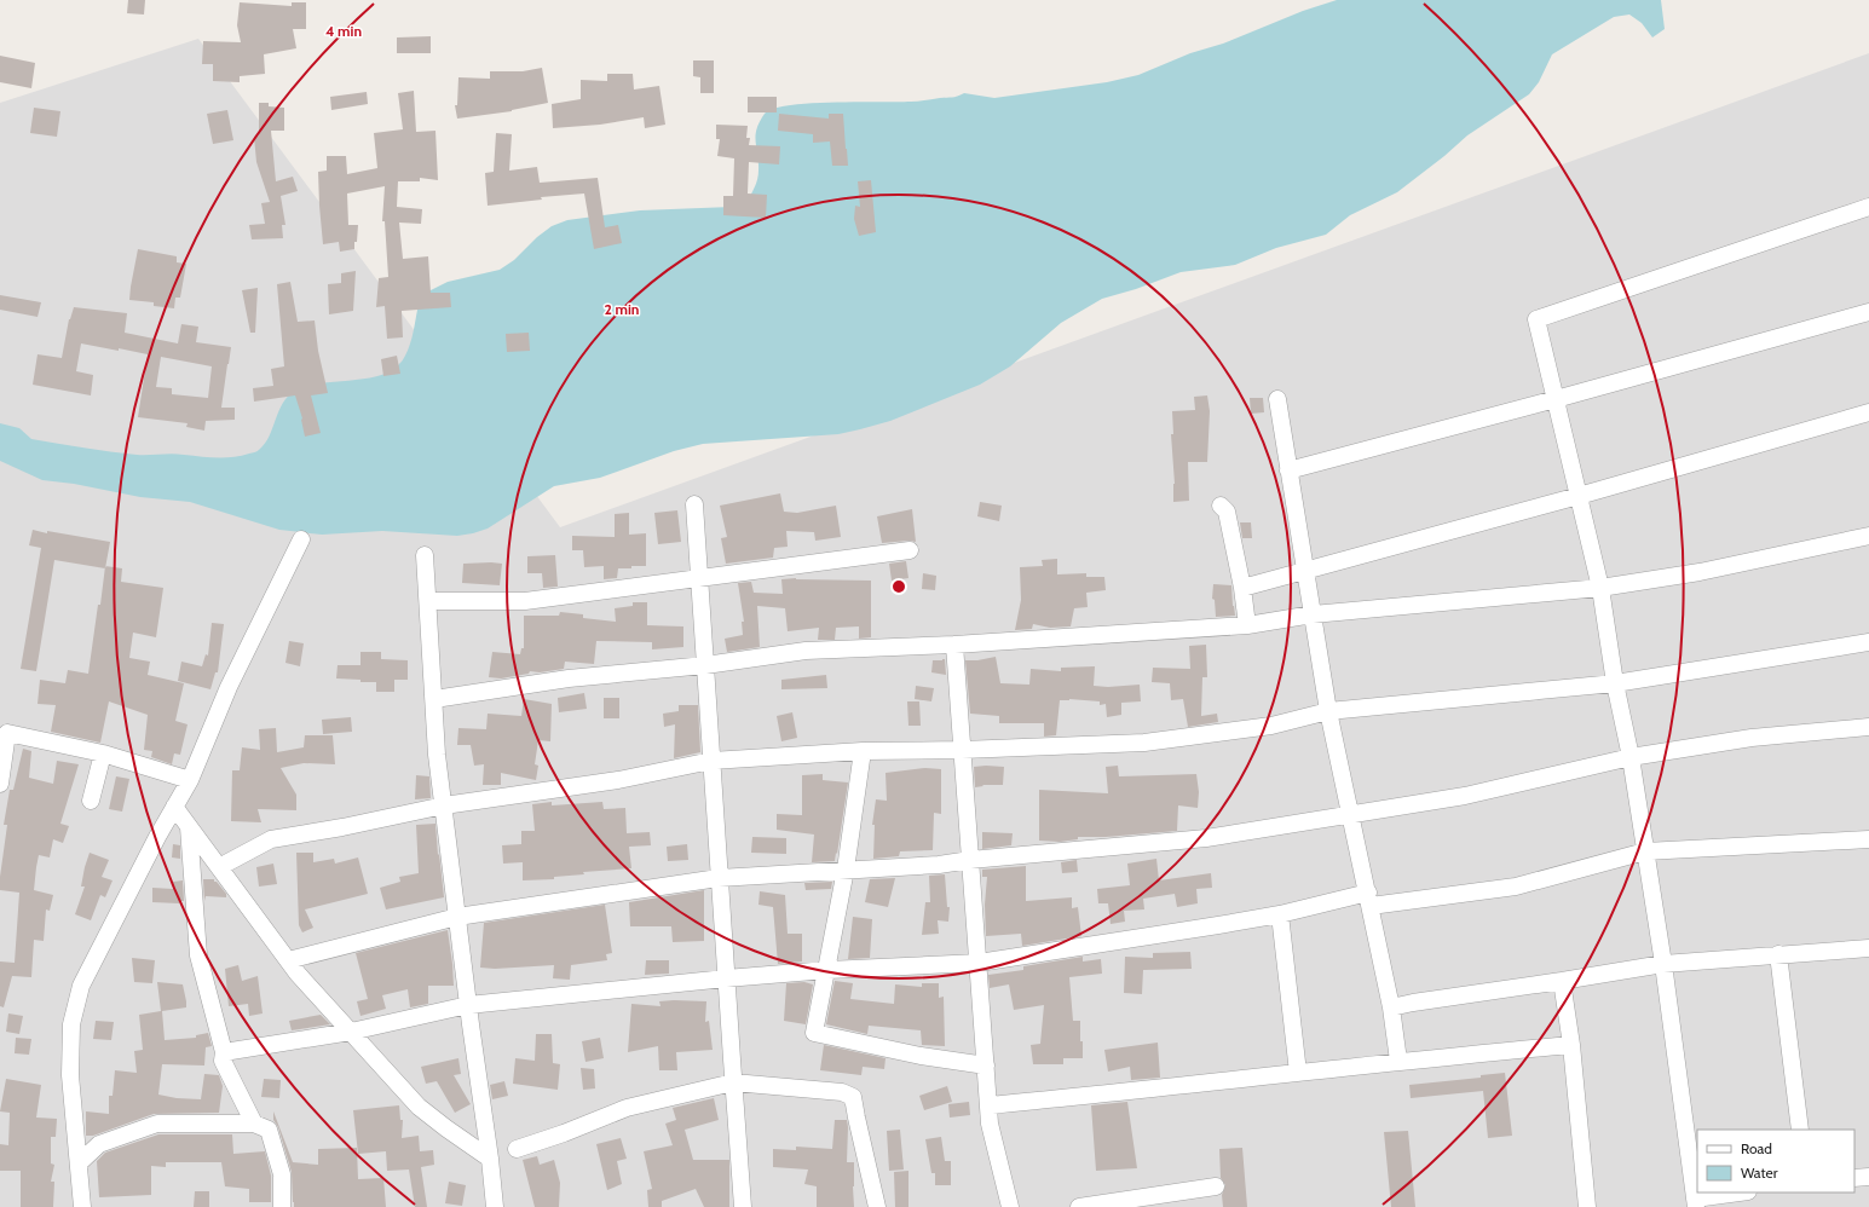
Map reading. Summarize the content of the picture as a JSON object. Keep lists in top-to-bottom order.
{
  "legend": ["Road", "Water"],
  "rings": ["4 min", "2 min"]
}
